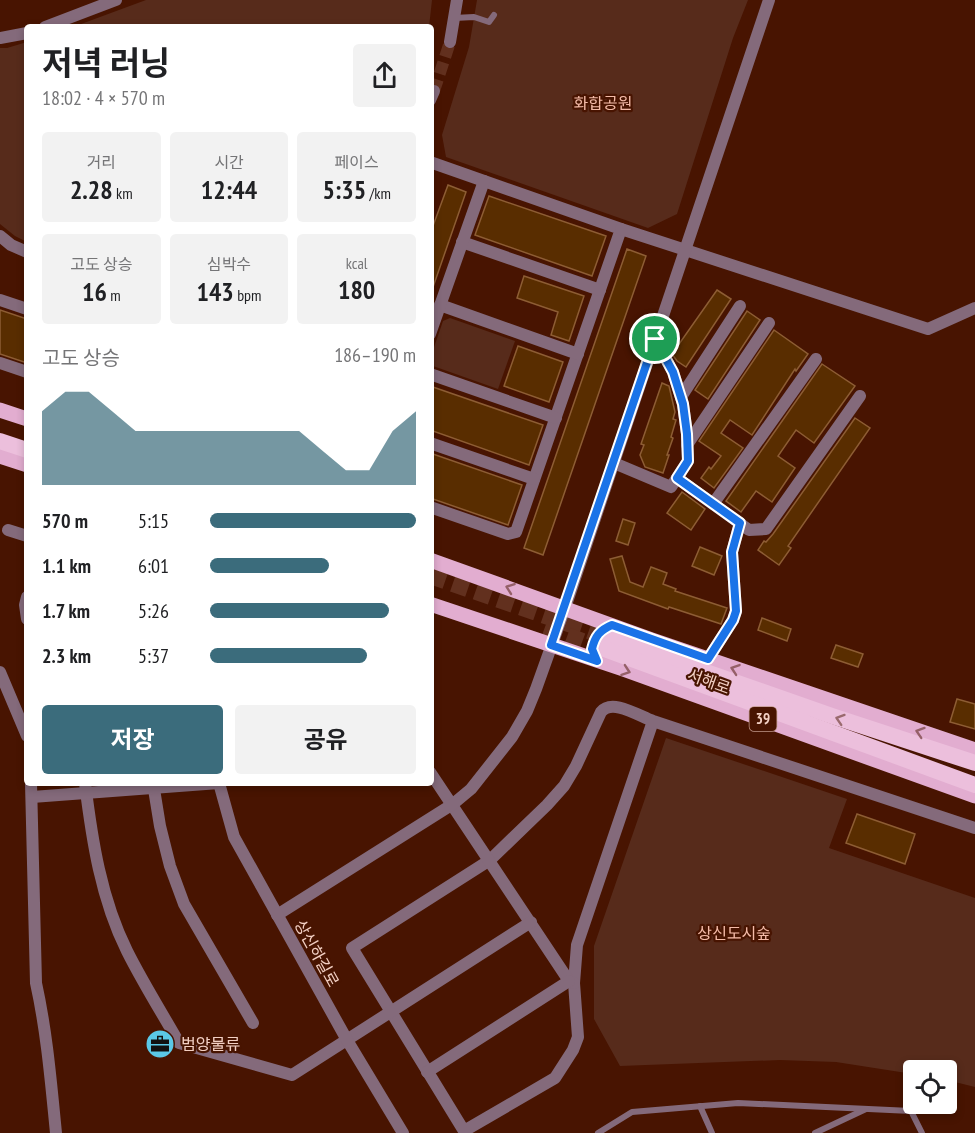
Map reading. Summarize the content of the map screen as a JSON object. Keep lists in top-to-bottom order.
{
  "streets": {
    "highway": ["서해로", "39"],
    "street": ["상신하길로"]
  },
  "parks": ["화합공원", "상신도시숲"],
  "places": {
    "office": ["범양물류"]
  },
  "page": {
    "heading": ["저녁 러닝", "18:02 · 4 × 570 m"],
    "stats": [
      ["거리", "2.28 km"],
      ["시간", "12:44"],
      ["페이스", "5:35 /km"],
      ["고도 상승", "16 m"],
      ["심박수", "143 bpm"],
      ["kcal", "180"]
    ],
    "chart": ["고도 상승", "186–190 m"],
    "list": [
      {
        "name": "570 m",
        "note": "5:15"
      },
      {
        "name": "1.1 km",
        "note": "6:01"
      },
      {
        "name": "1.7 km",
        "note": "5:26"
      },
      {
        "name": "2.3 km",
        "note": "5:37"
      }
    ],
    "buttons": ["저장", "공유"]
  }
}
